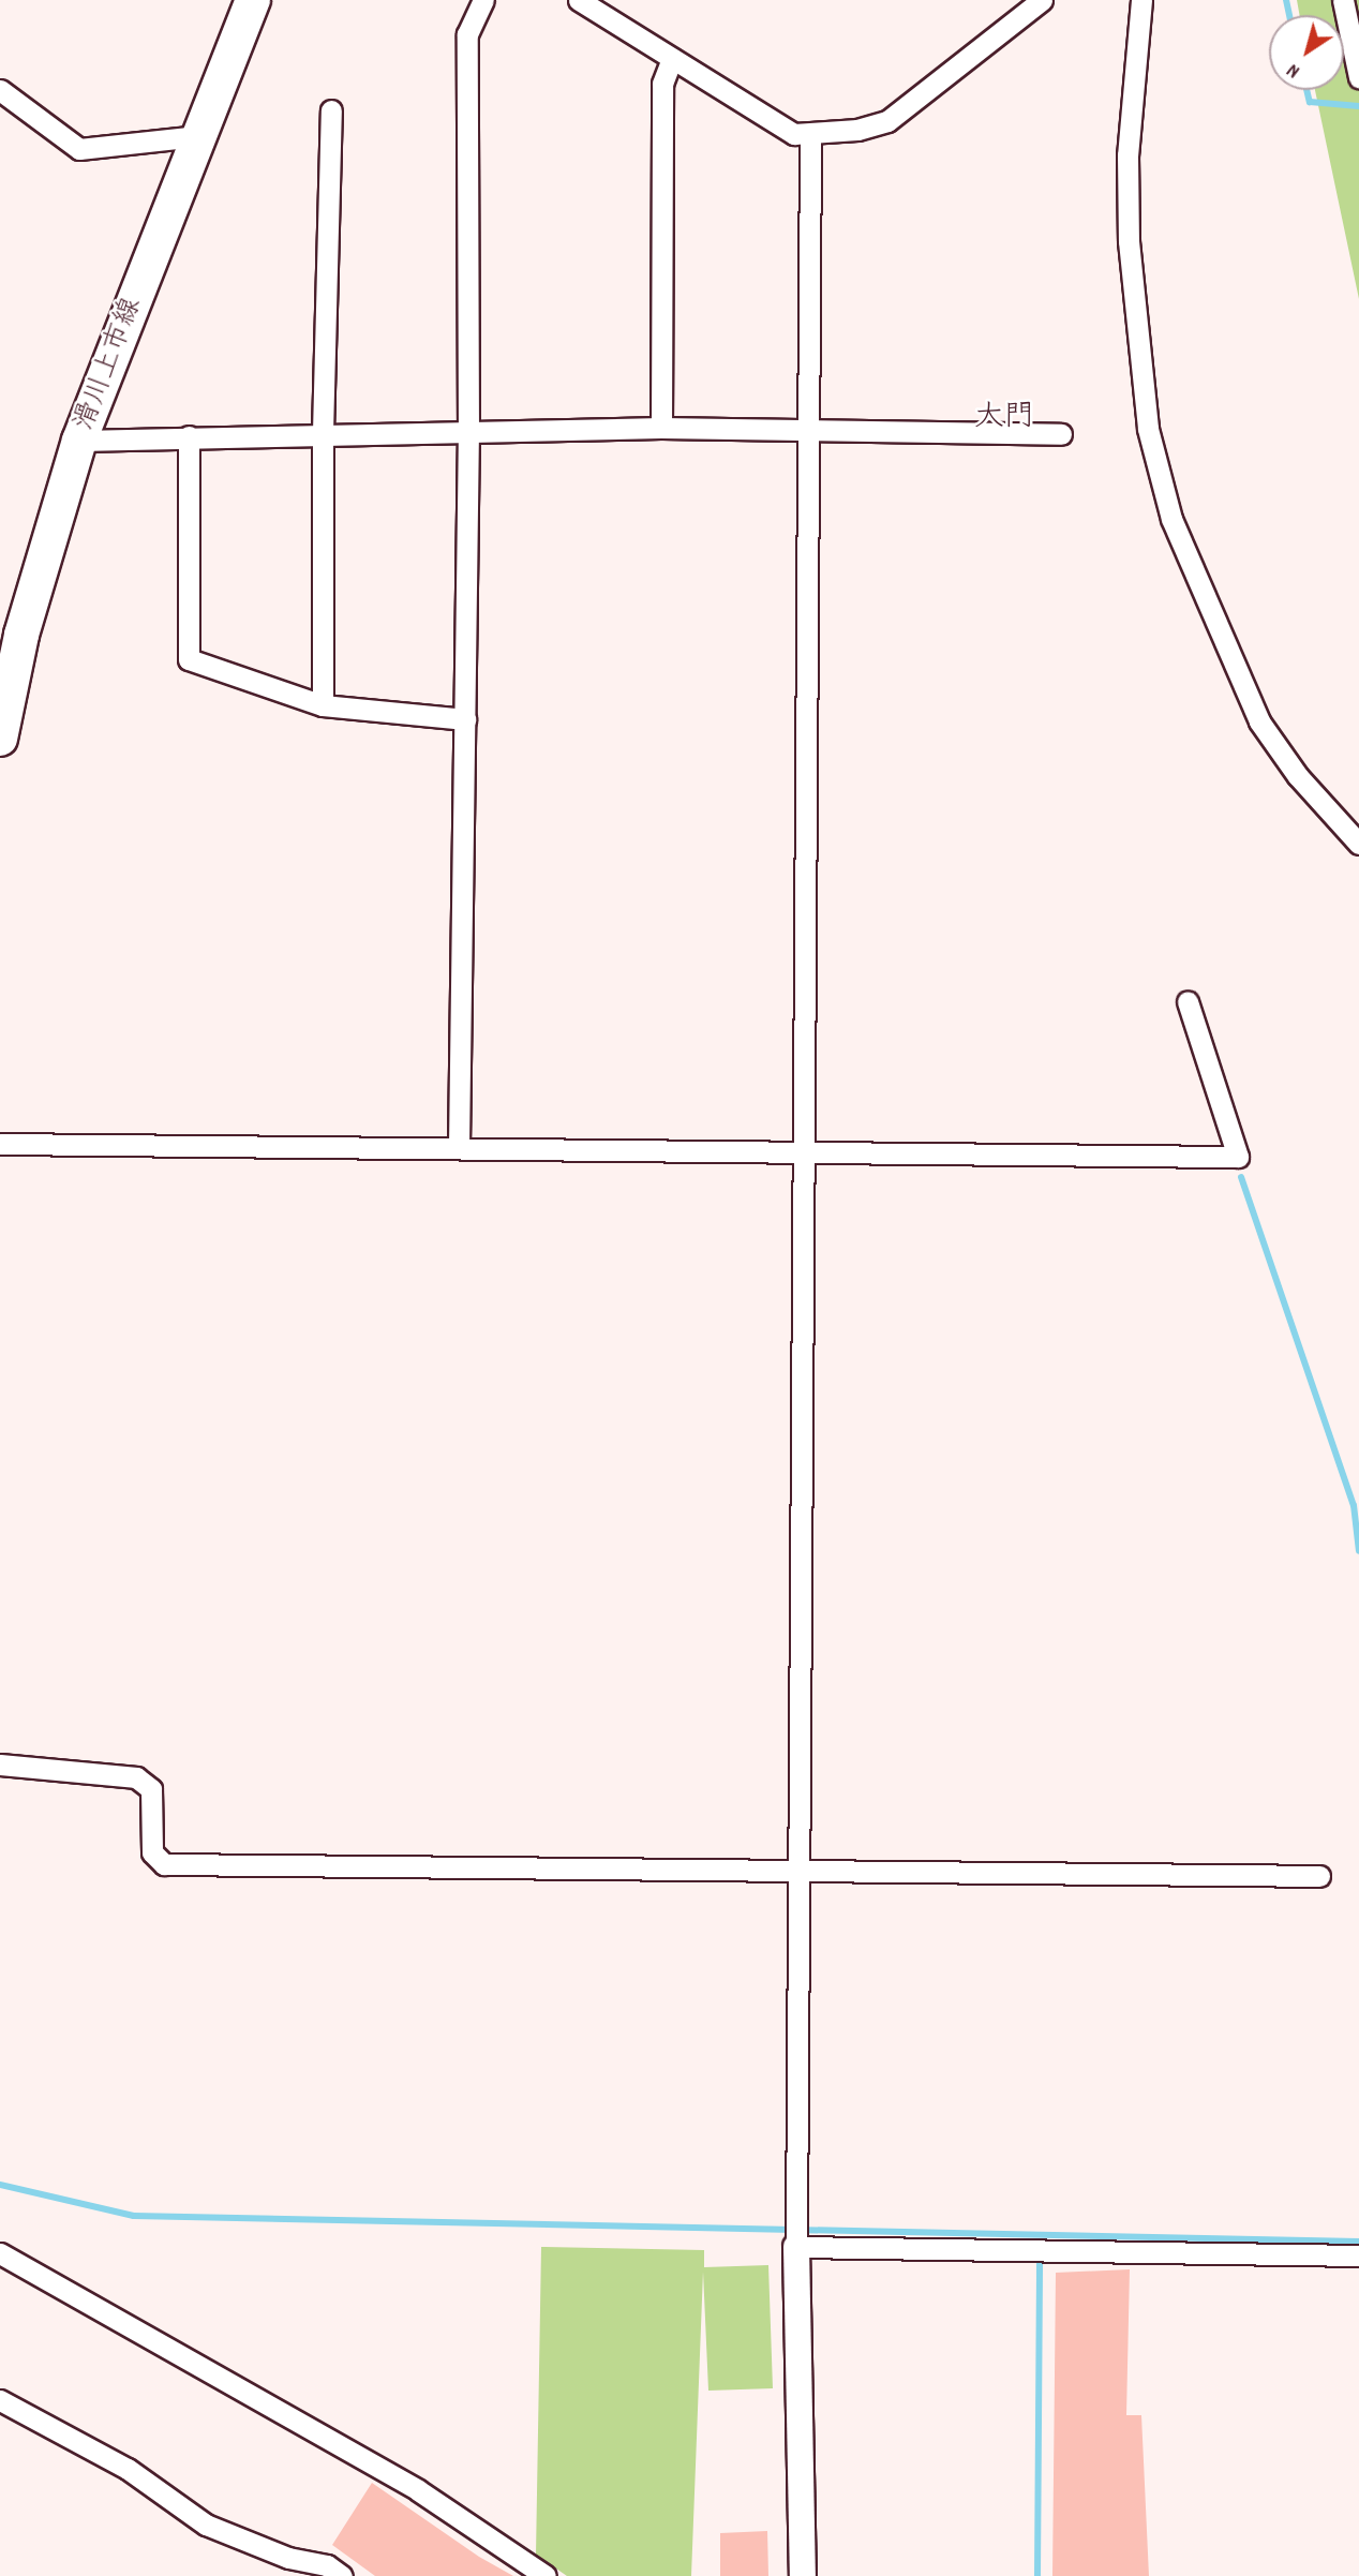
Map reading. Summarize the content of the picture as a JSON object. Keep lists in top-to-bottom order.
{
  "streets": {
    "main road": ["滑川上市線"]
  },
  "districts": ["大門"],
  "north": "bottom left"
}
